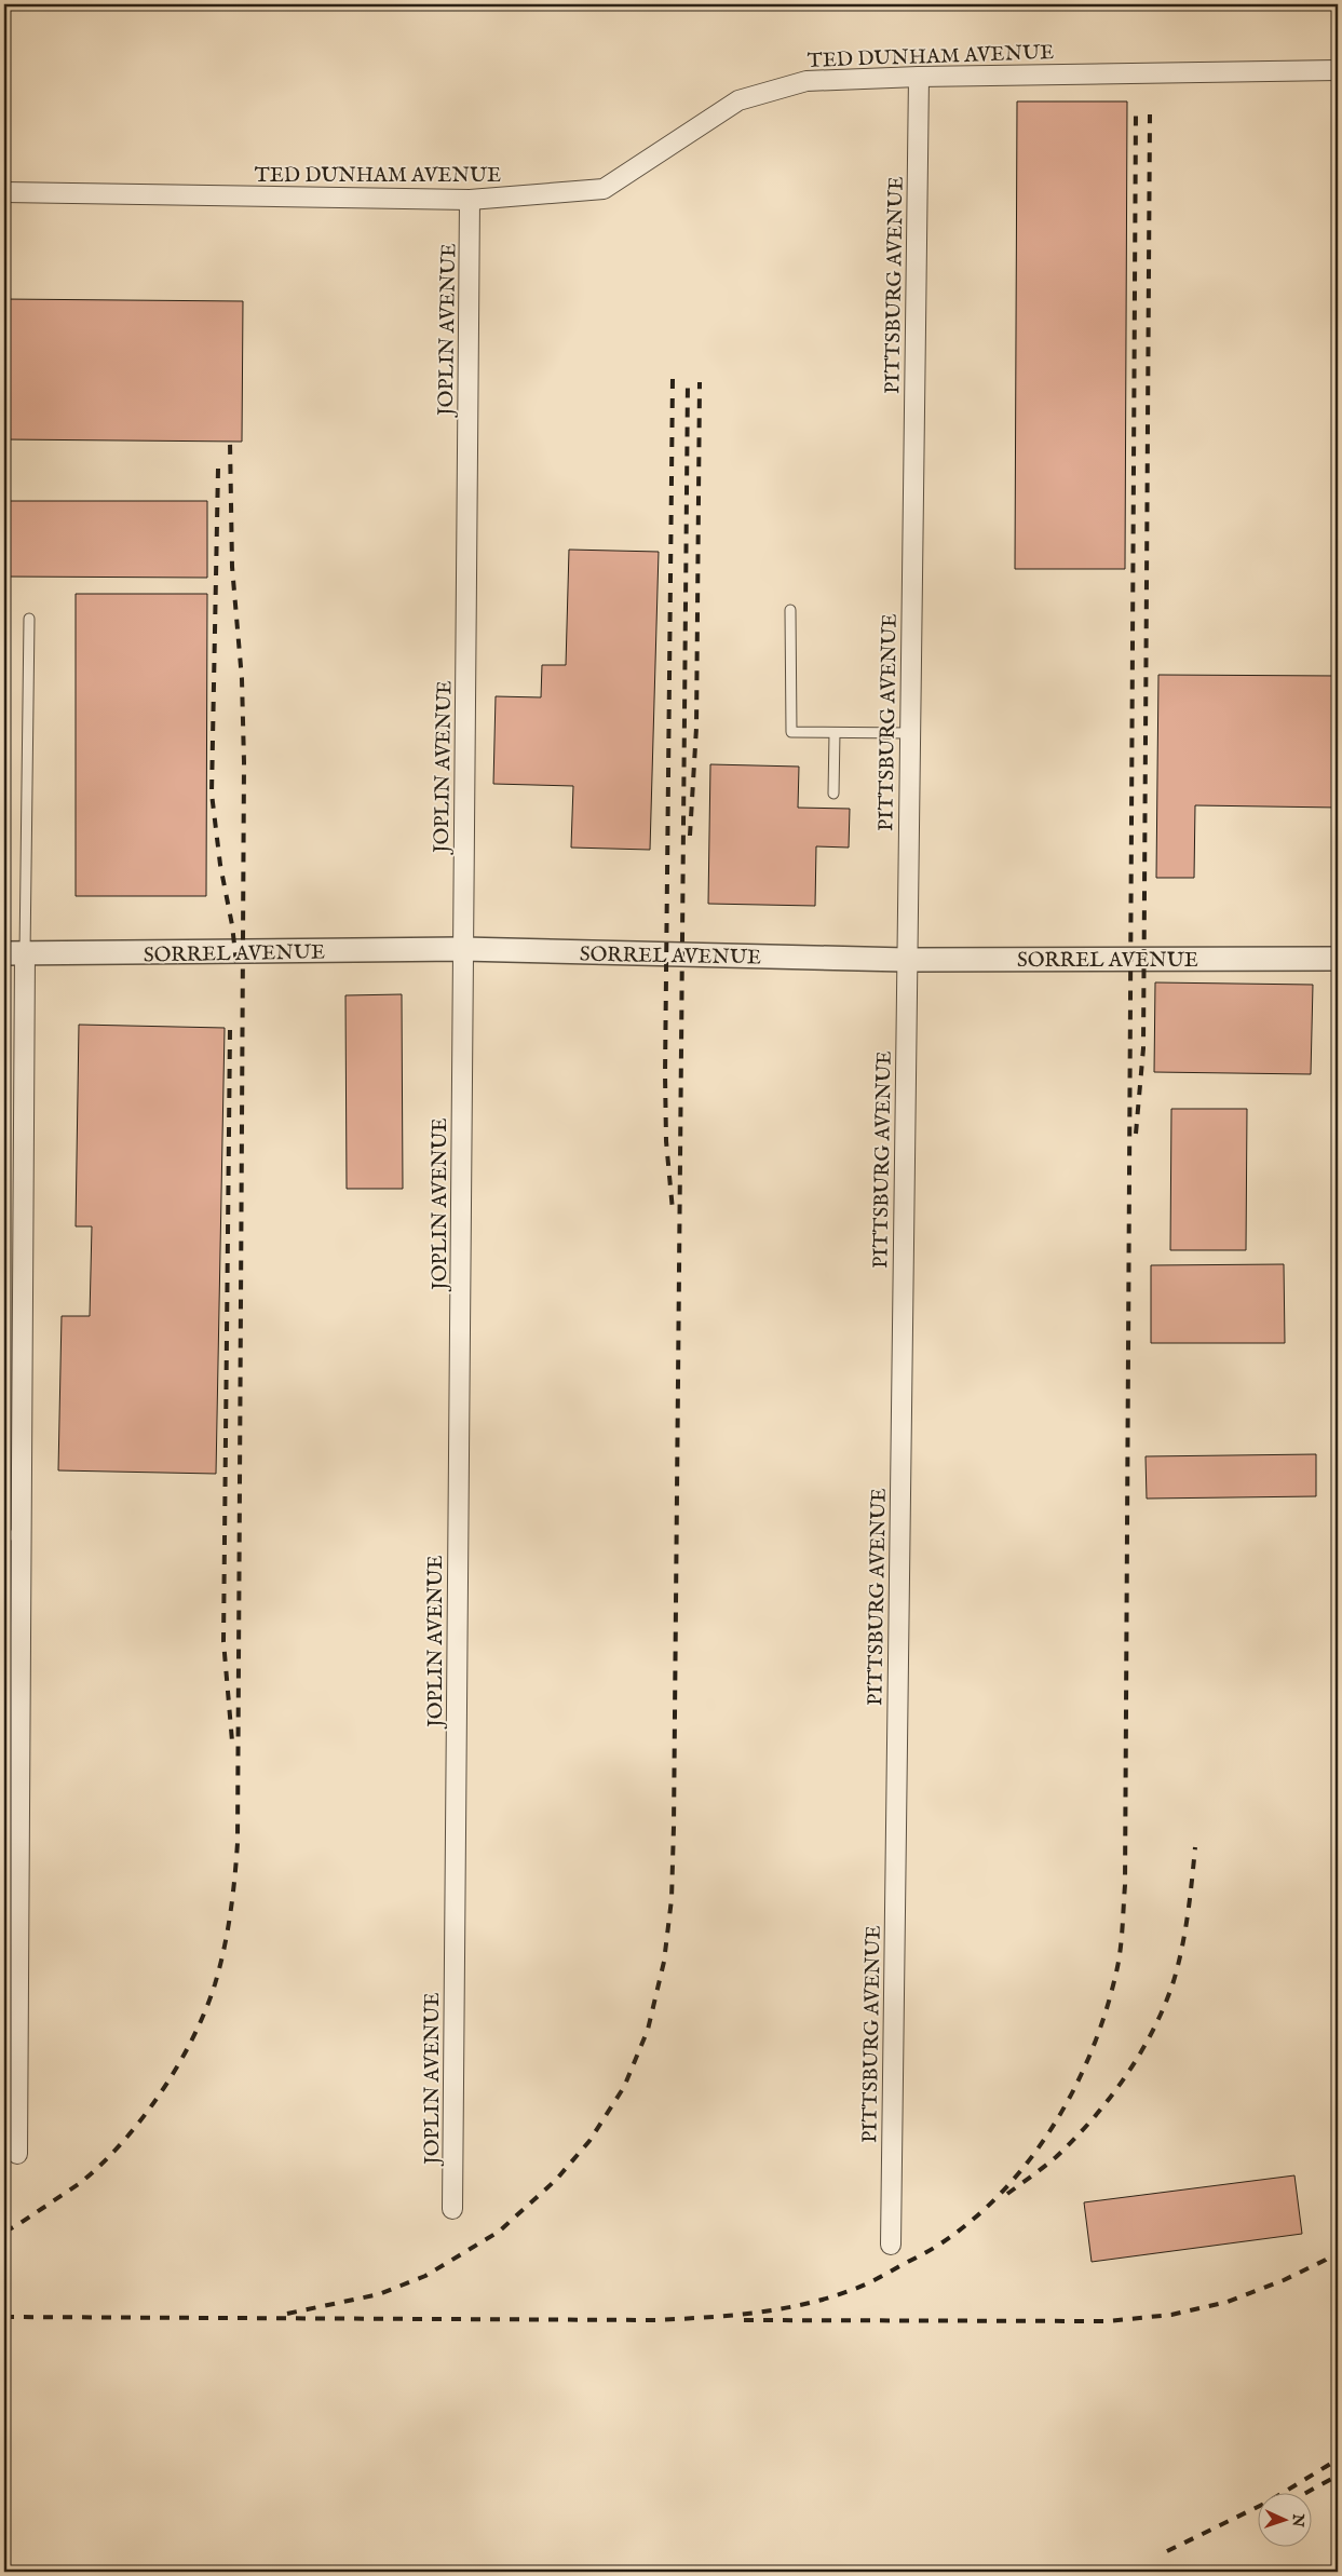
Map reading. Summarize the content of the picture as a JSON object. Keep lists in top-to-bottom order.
{
  "streets": {
    "street": [
      "TED DUNHAM AVENUE",
      "PITTSBURG AVENUE",
      "JOPLIN AVENUE",
      "SORREL AVENUE"
    ]
  },
  "crossings": [
    ["TED DUNHAM AVENUE", "PITTSBURG AVENUE"],
    ["TED DUNHAM AVENUE", "JOPLIN AVENUE"],
    ["PITTSBURG AVENUE", "SORREL AVENUE"],
    ["JOPLIN AVENUE", "SORREL AVENUE"]
  ],
  "north": "right"
}
